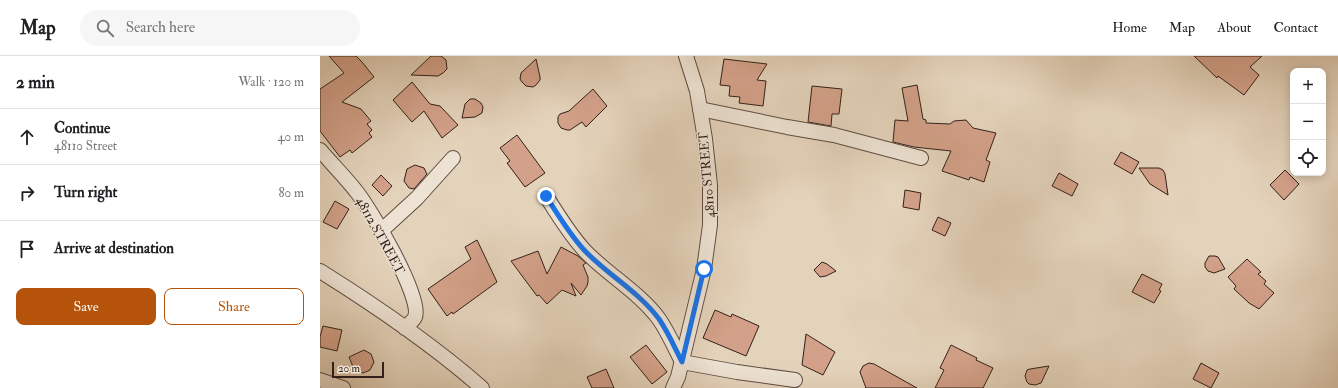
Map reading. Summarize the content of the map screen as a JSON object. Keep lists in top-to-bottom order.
{
  "streets": {
    "street": ["48110 STREET", "48112 STREET"]
  },
  "scale_bar": "20 m",
  "page": {
    "header": "Map",
    "search": "Search here",
    "nav": [
      "Home",
      "Map",
      "About",
      "Contact"
    ],
    "heading": ["2 min", "Walk · 120 m"],
    "map_buttons": ["+", "−"],
    "list": [
      ["Continue", "48110 Street", "40 m"],
      ["Turn right", "80 m"],
      "Arrive at destination"
    ],
    "buttons": ["Save", "Share"],
    "scale": "20 m"
  }
}
